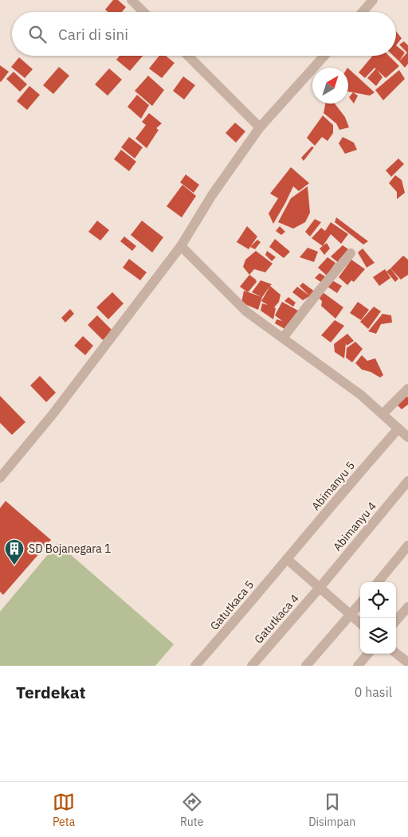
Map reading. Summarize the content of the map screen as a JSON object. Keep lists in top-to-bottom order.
{
  "streets": {
    "street": [
      "Abimanyu 5",
      "Abimanyu 4",
      "Gatutkaca 5",
      "Gatutkaca 4"
    ]
  },
  "crossings": [
    ["Abimanyu 5", "Gatutkaca 5"],
    ["Abimanyu 4", "Gatutkaca 4"]
  ],
  "places": {
    "building": ["SD Bojanegara 1"]
  },
  "north": "top right",
  "page": {
    "search": "Cari di sini",
    "heading": ["Terdekat", "0 hasil"],
    "nav": ["Peta", "Rute", "Disimpan"]
  }
}
